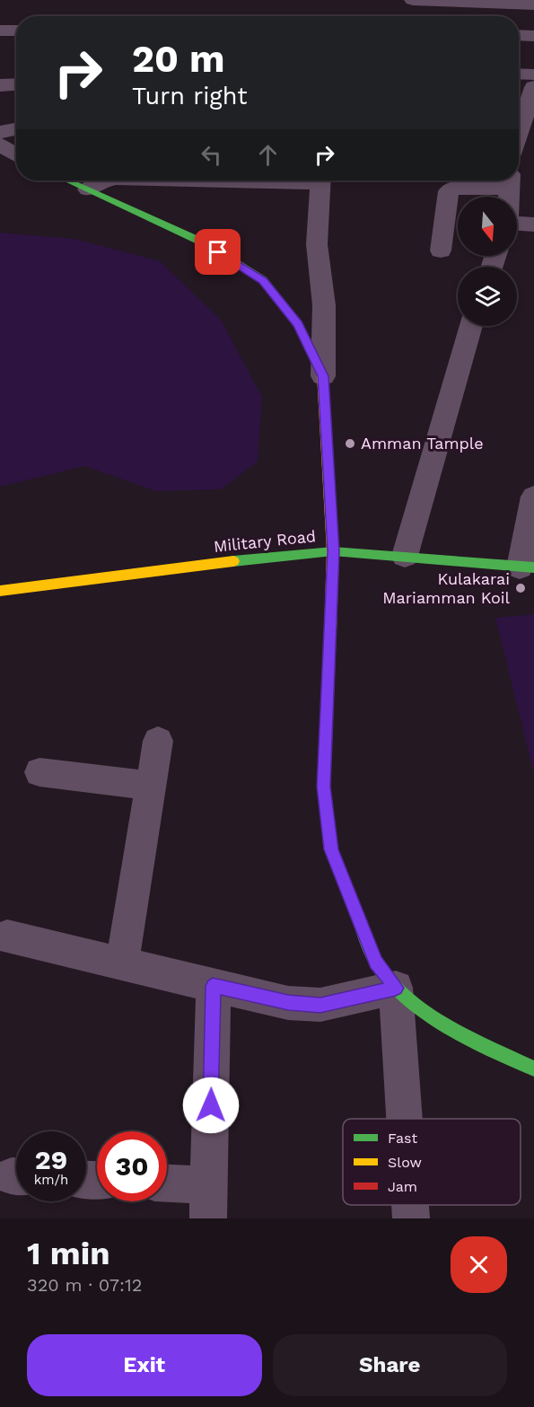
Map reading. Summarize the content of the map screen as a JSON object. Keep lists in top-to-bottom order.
{
  "streets": {
    "street": ["Military Road"]
  },
  "places": ["Amman Tample", "Kulakarai Mariamman Koil"],
  "legend": ["Fast", "Slow", "Jam"],
  "north": "bottom",
  "page": {
    "turn": ["20 m", "Turn right"],
    "speed": "29 km/h",
    "limit": "30",
    "heading": ["1 min", "320 m · 07:12"],
    "buttons": ["Exit", "Share"]
  }
}
